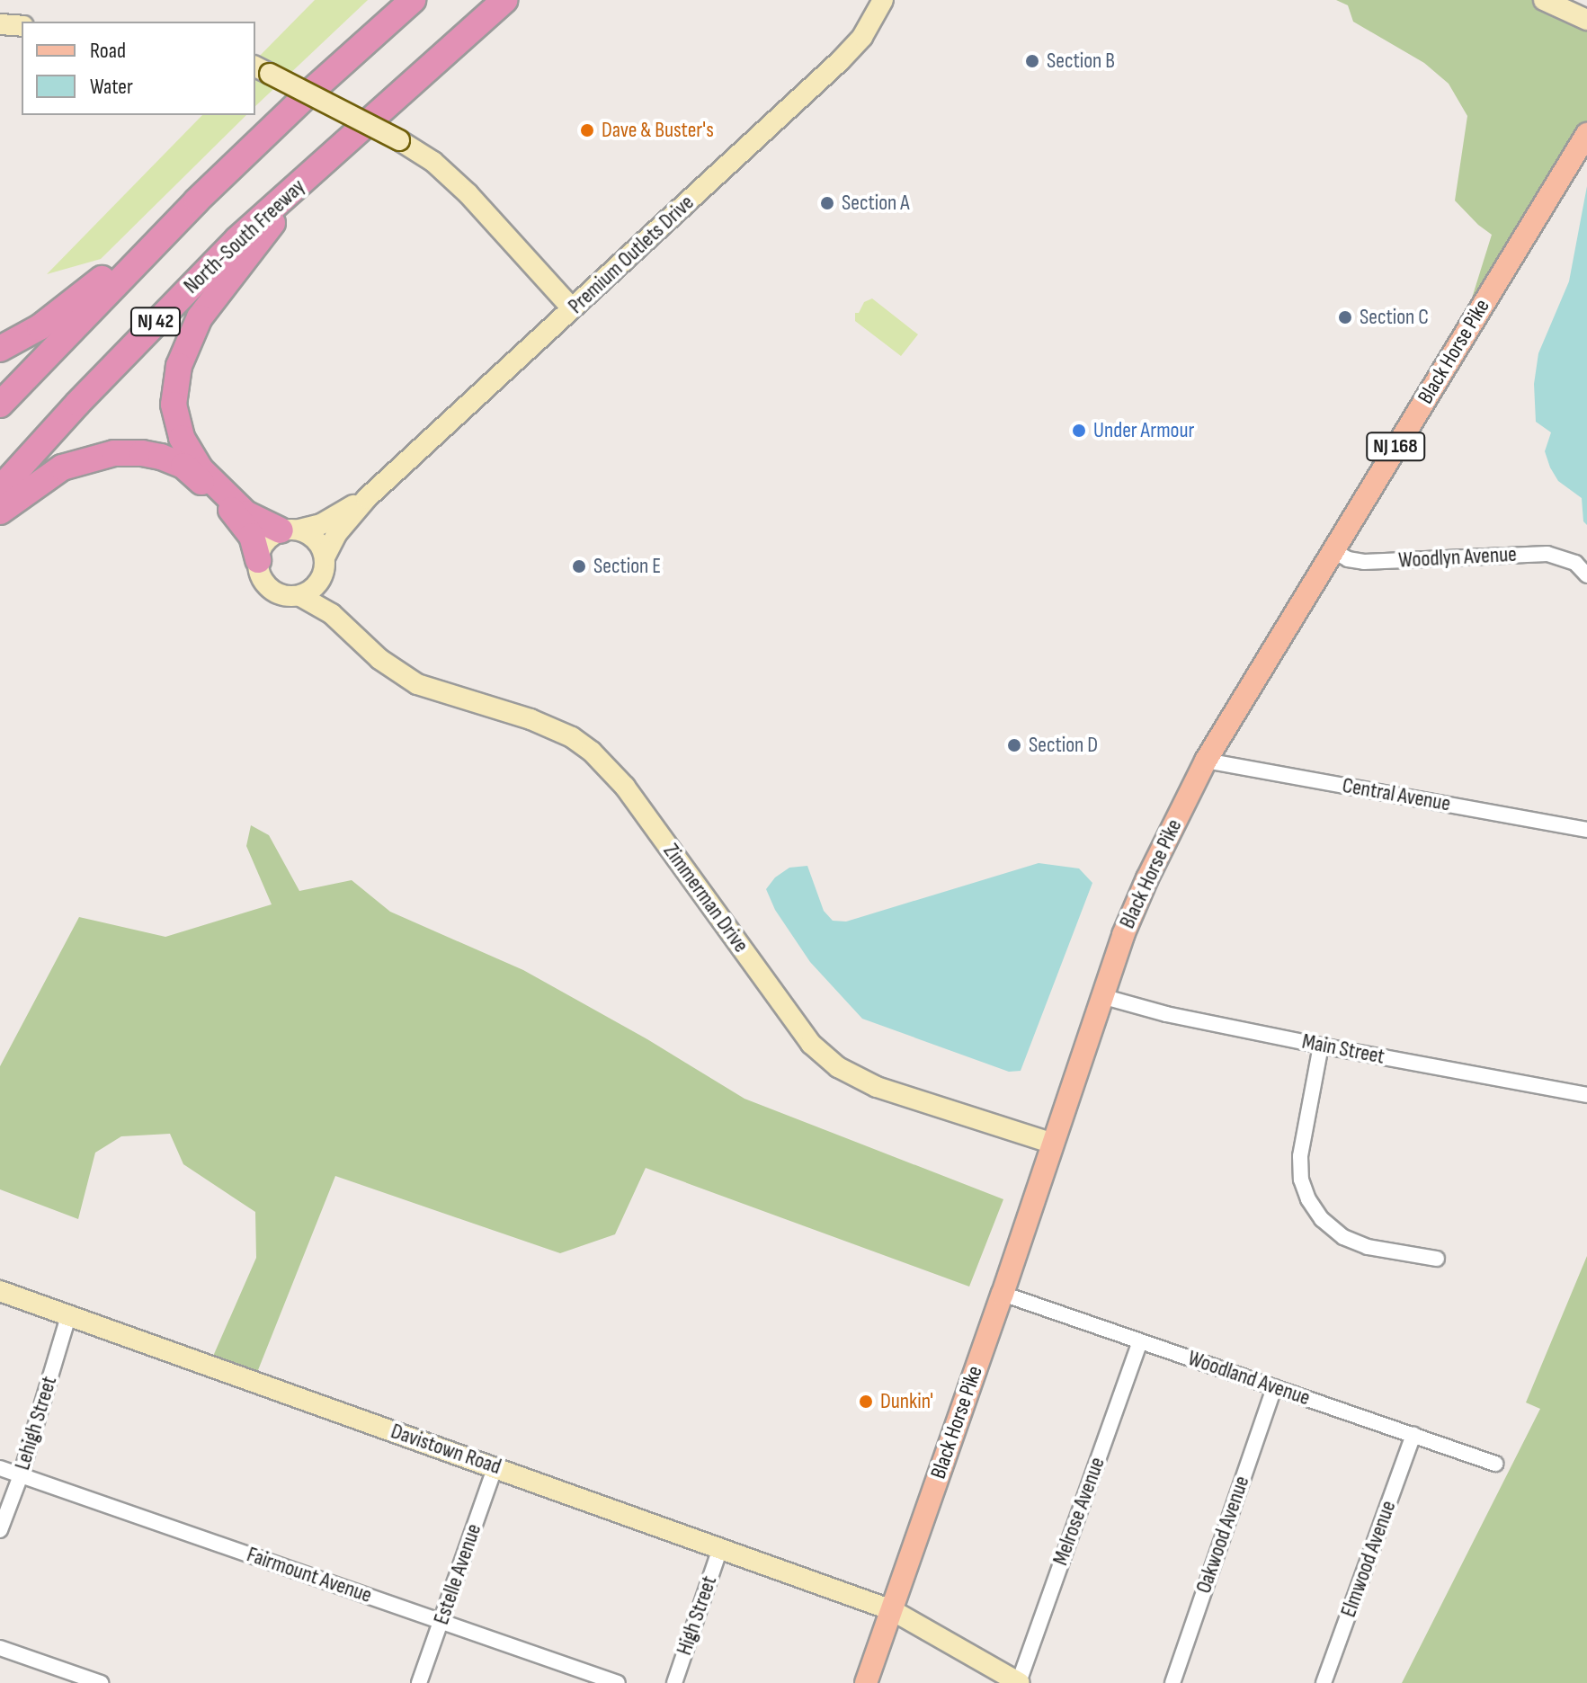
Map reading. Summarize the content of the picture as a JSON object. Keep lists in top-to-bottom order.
{
  "streets": {
    "highway": ["North-South Freeway", "NJ 42"],
    "main road": ["Black Horse Pike", "NJ 168"],
    "street": [
      "Premium Outlets Drive",
      "Woodlyn Avenue",
      "Central Avenue",
      "Zimmerman Drive",
      "Main Street",
      "Woodland Avenue",
      "Lehigh Street",
      "Davistown Road",
      "Melrose Avenue",
      "Oakwood Avenue",
      "Elmwood Avenue",
      "Estelle Avenue",
      "Fairmount Avenue",
      "High Street"
    ]
  },
  "crossings": [
    ["Premium Outlets Drive", "Zimmerman Drive"],
    ["Black Horse Pike", "Woodlyn Avenue"],
    ["Black Horse Pike", "Central Avenue"],
    ["Black Horse Pike", "Zimmerman Drive"],
    ["Black Horse Pike", "Main Street"],
    ["Black Horse Pike", "Woodland Avenue"],
    ["Black Horse Pike", "Davistown Road"],
    ["Woodland Avenue", "Melrose Avenue"],
    ["Woodland Avenue", "Oakwood Avenue"],
    ["Woodland Avenue", "Elmwood Avenue"],
    ["Lehigh Street", "Davistown Road"],
    ["Lehigh Street", "Fairmount Avenue"],
    ["Davistown Road", "Melrose Avenue"],
    ["Davistown Road", "Estelle Avenue"],
    ["Davistown Road", "High Street"],
    ["Estelle Avenue", "Fairmount Avenue"]
  ],
  "places": [
    "Section B",
    "Dave & Buster's",
    "Section A",
    "Section C",
    "Under Armour",
    "Section E",
    "Section D",
    "Dunkin'"
  ],
  "legend": ["Road", "Water"]
}
